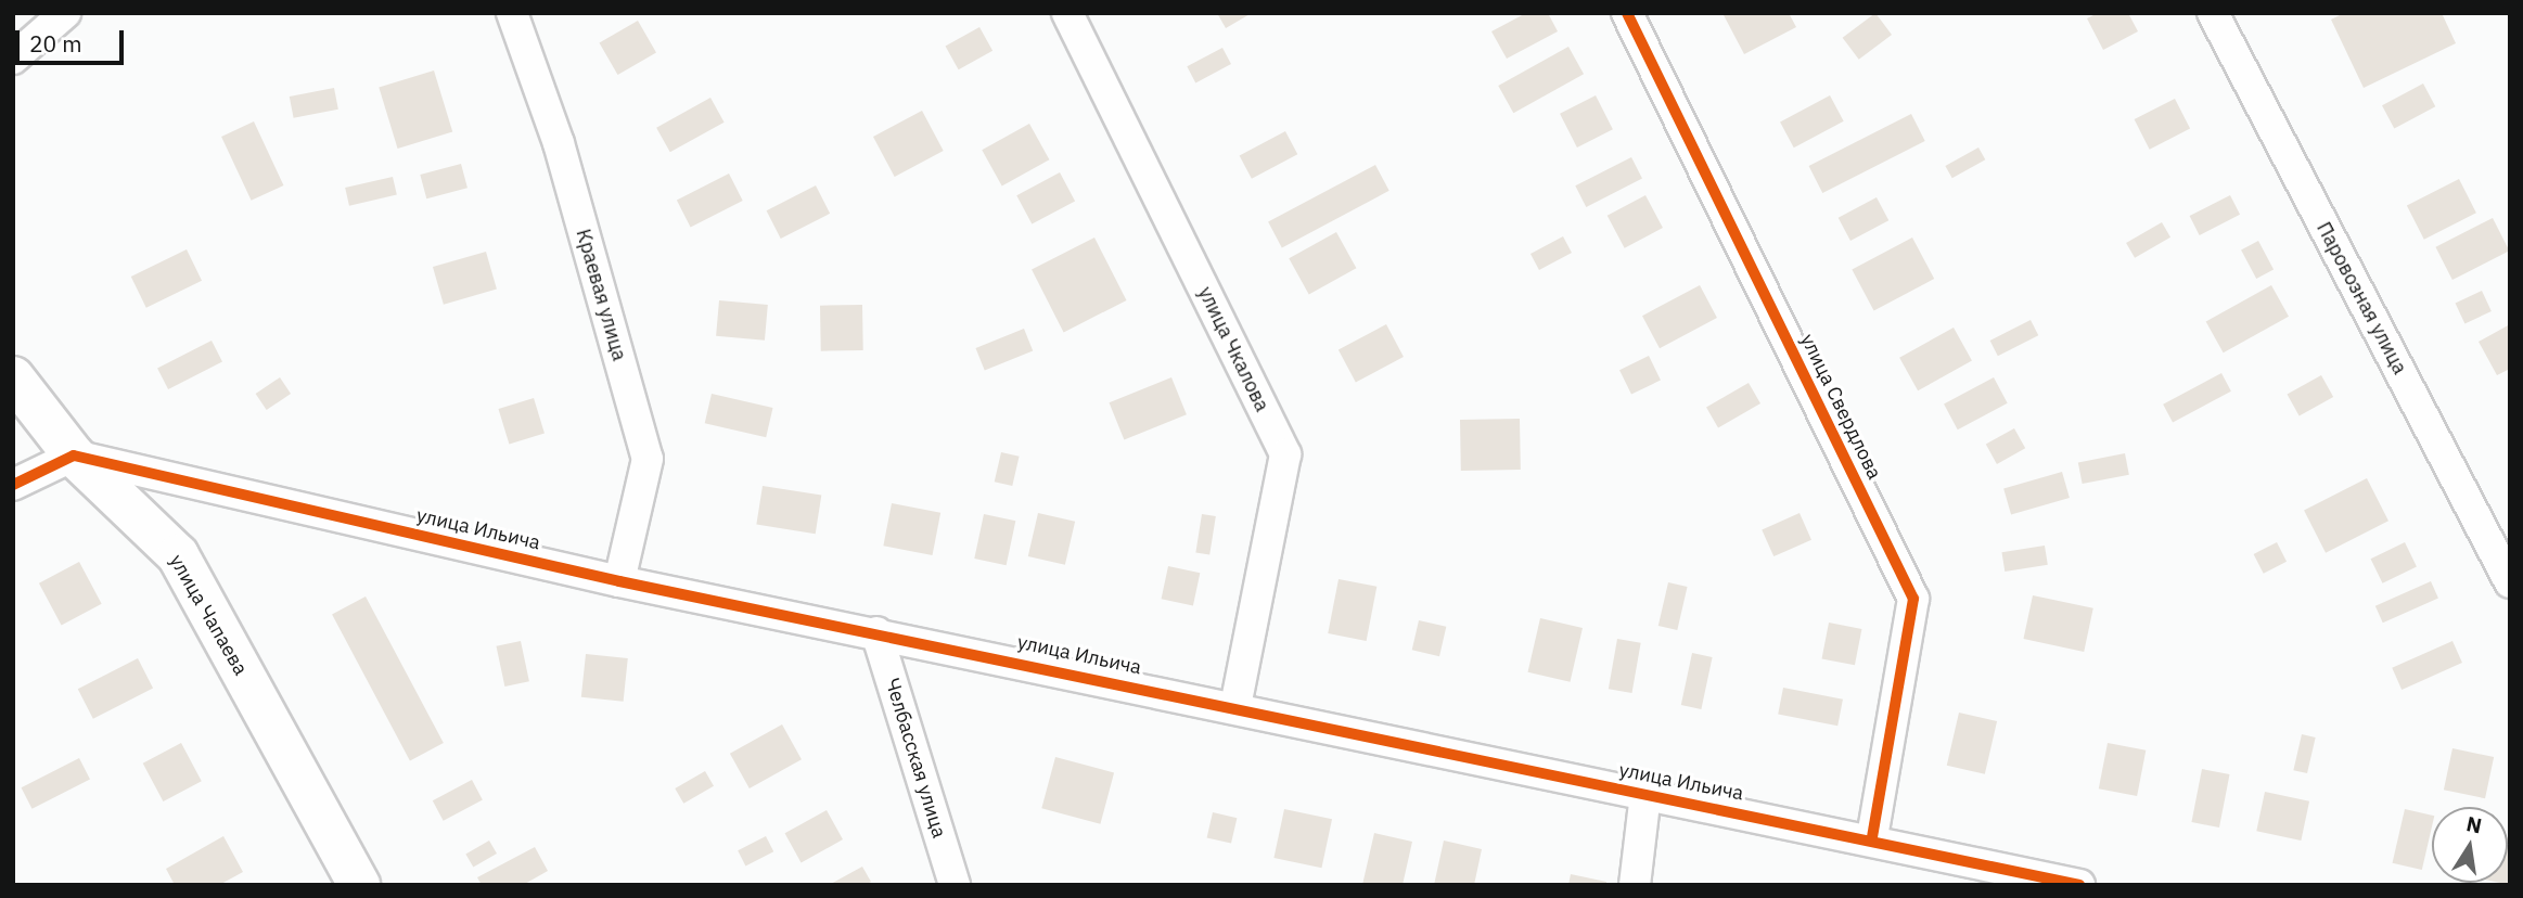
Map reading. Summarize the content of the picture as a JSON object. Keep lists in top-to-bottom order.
{
  "streets": {
    "main road": ["улица Чапаева"],
    "street": [
      "Краевая улица",
      "Паровозная улица",
      "улица Чкалова",
      "улица Свердлова",
      "улица Ильича",
      "Челбасская улица"
    ]
  },
  "crossings": [
    ["Краевая улица", "улица Ильича"],
    ["улица Чкалова", "улица Ильича"],
    ["улица Свердлова", "улица Ильича"],
    ["улица Ильича", "улица Чапаева"],
    ["улица Ильича", "Челбасская улица"]
  ],
  "scale_bar": "20 m",
  "north": "top"
}
